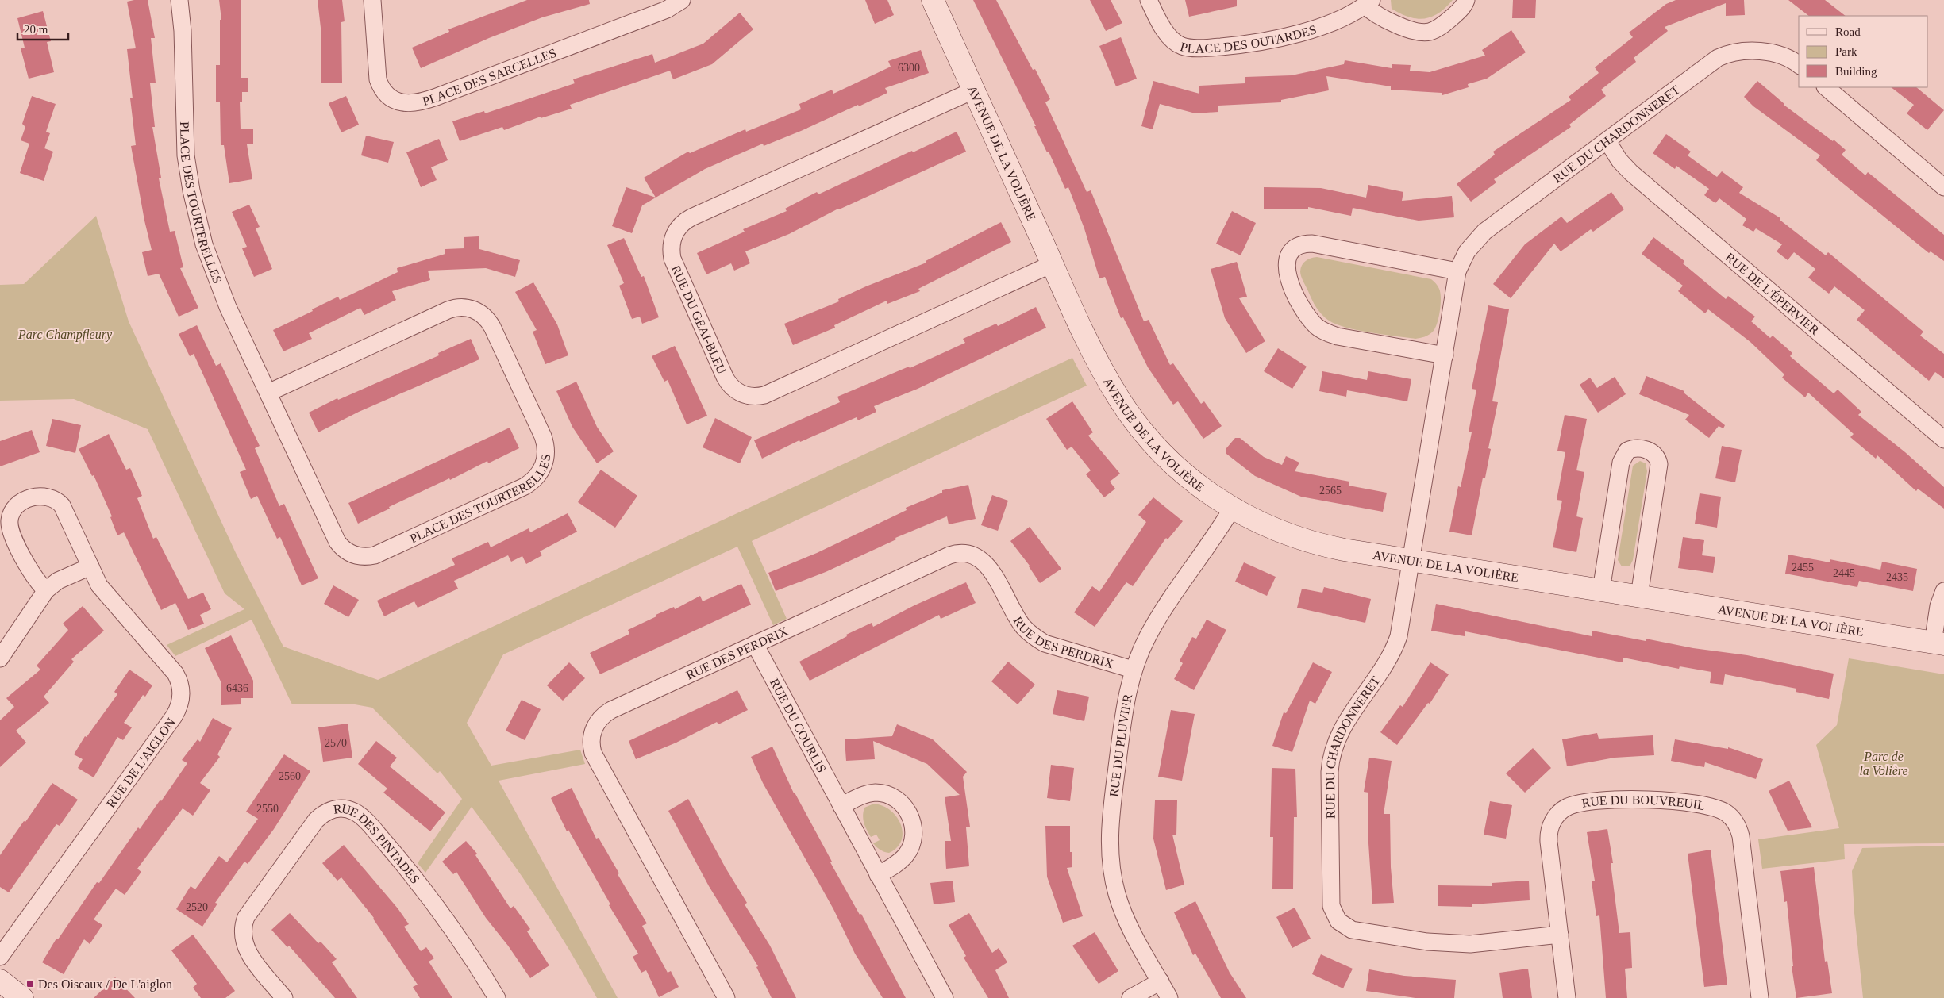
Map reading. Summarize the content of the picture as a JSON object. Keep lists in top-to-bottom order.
{
  "streets": {
    "street": [
      "PLACE DES OUTARDES",
      "PLACE DES SARCELLES",
      "RUE DU CHARDONNERET",
      "AVENUE DE LA VOLIÈRE",
      "PLACE DES TOURTERELLES",
      "RUE DE L'ÉPERVIER",
      "RUE DU GEAI-BLEU",
      "RUE DES PERDRIX",
      "RUE DU COURLIS",
      "RUE DU PLUVIER",
      "RUE DE L'AIGLON",
      "RUE DU BOUVREUIL",
      "RUE DES PINTADES"
    ]
  },
  "crossings": [
    ["RUE DU CHARDONNERET", "AVENUE DE LA VOLIÈRE"],
    ["RUE DU CHARDONNERET", "RUE DE L'ÉPERVIER"],
    ["RUE DU CHARDONNERET", "RUE DU BOUVREUIL"],
    ["AVENUE DE LA VOLIÈRE", "RUE DU GEAI-BLEU"],
    ["AVENUE DE LA VOLIÈRE", "RUE DU PLUVIER"],
    ["RUE DES PERDRIX", "RUE DU COURLIS"],
    ["RUE DES PERDRIX", "RUE DU PLUVIER"]
  ],
  "parks": ["Parc Champfleury", "Parc de la Volière"],
  "places": {
    "transit": ["Des Oiseaux / De L'aiglon"]
  },
  "house_numbers": [
    "6300",
    "2565",
    "2455",
    "2445",
    "2435",
    "6436",
    "2570",
    "2560",
    "2550",
    "2520"
  ],
  "legend": ["Road", "Park", "Building"],
  "scale_bar": "20 m"
}
